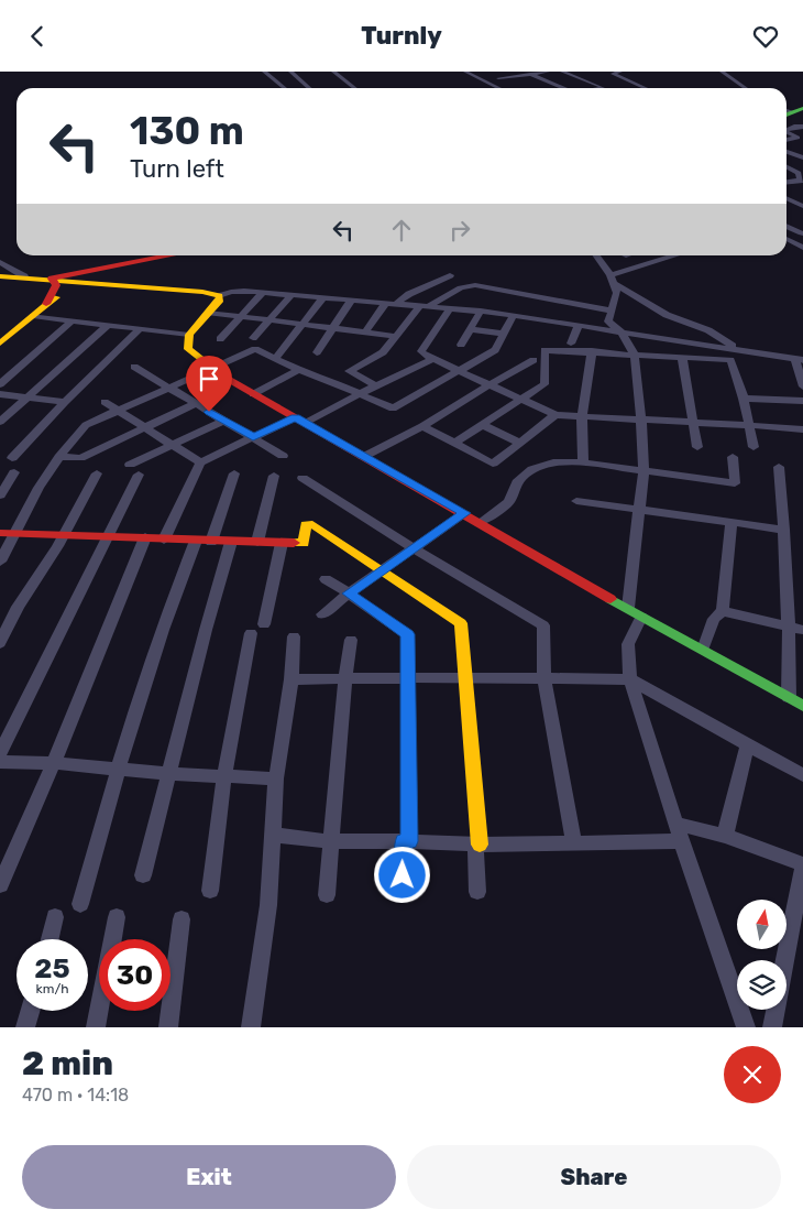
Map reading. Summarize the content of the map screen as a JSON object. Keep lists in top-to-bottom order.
{
  "north": "top",
  "page": {
    "header": "Turnly",
    "turn": ["130 m", "Turn left"],
    "speed": "25 km/h",
    "limit": "30",
    "heading": ["2 min", "470 m · 14:18"],
    "buttons": ["Exit", "Share"]
  }
}
